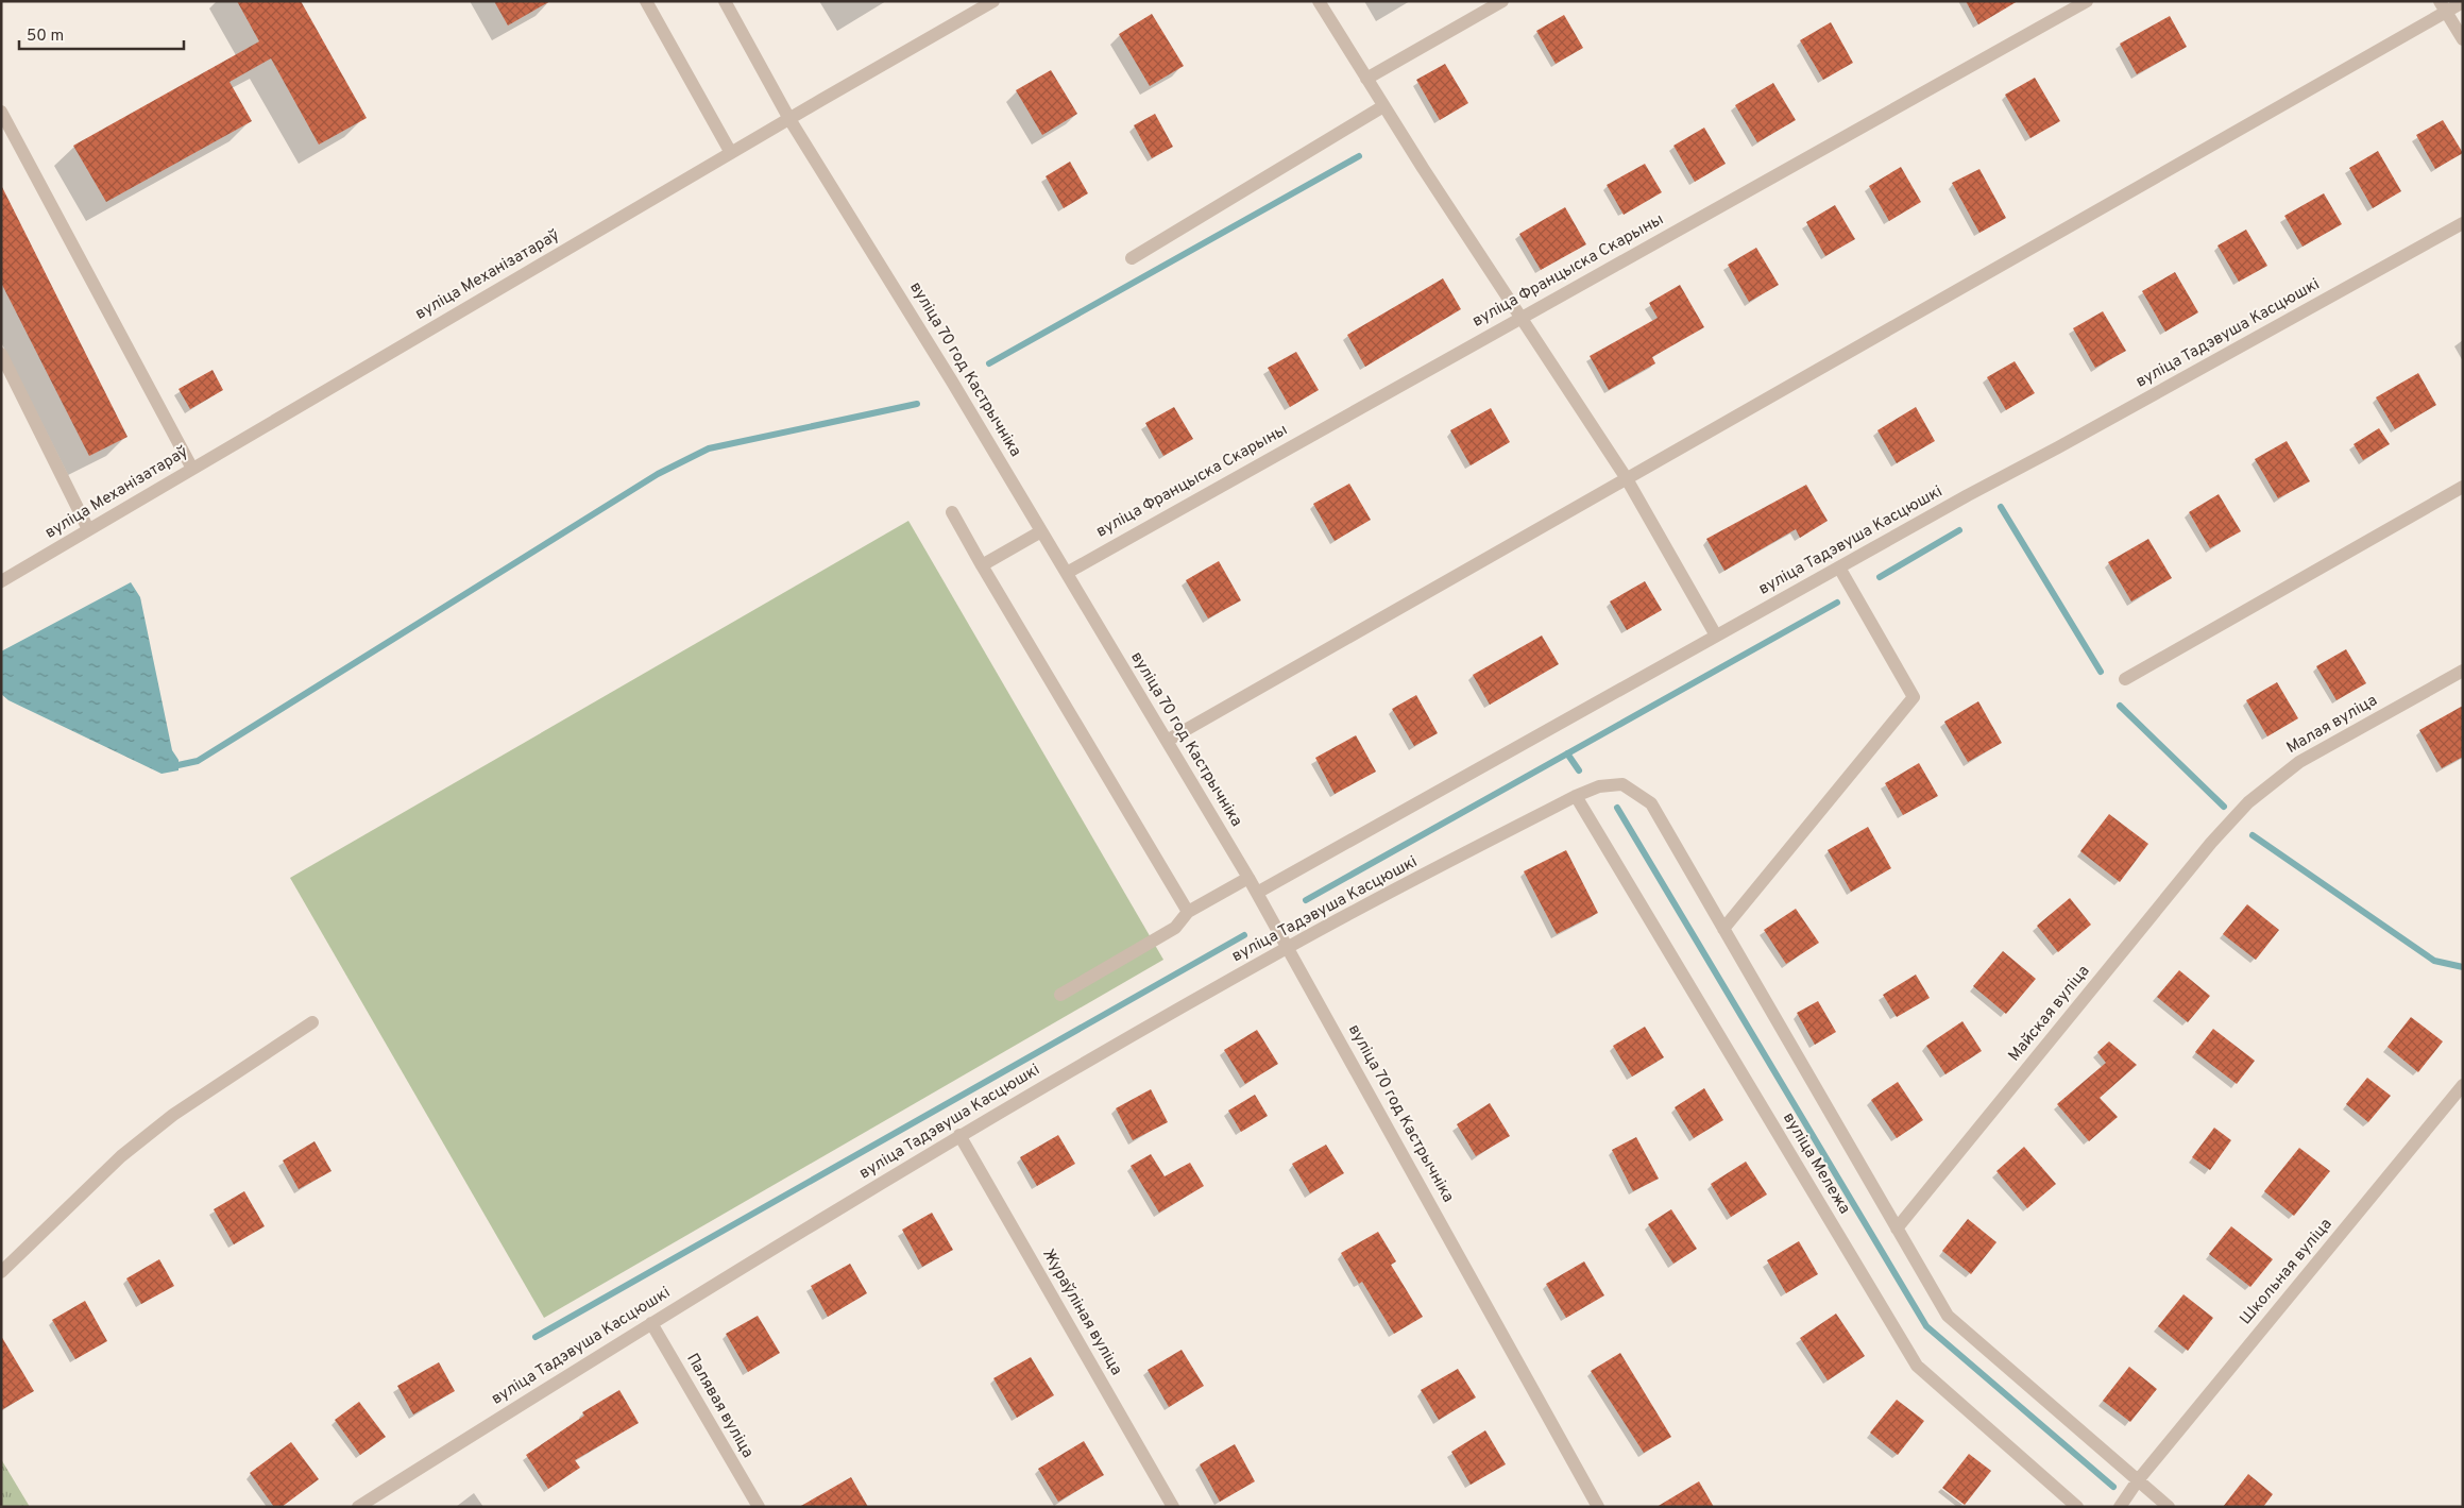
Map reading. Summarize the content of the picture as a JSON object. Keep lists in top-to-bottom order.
{
  "streets": {
    "street": [
      "вуліца Францыска Скарыны",
      "вуліца Механізатараў",
      "вуліца Тадэвуша Касцюшкі",
      "вуліца 70 год Кастрычніка",
      "Малая вуліца",
      "Майская вуліца",
      "вуліца Мележа",
      "Школьная вуліца",
      "Жураўліная вуліца",
      "Палявая вуліца"
    ]
  },
  "crossings": [
    ["вуліца Францыска Скарыны", "вуліца 70 год Кастрычніка"],
    ["вуліца Механізатараў", "вуліца 70 год Кастрычніка"],
    ["вуліца Тадэвуша Касцюшкі", "вуліца 70 год Кастрычніка"],
    ["вуліца Тадэвуша Касцюшкі", "Майская вуліца"],
    ["вуліца Тадэвуша Касцюшкі", "вуліца Мележа"],
    ["вуліца Тадэвуша Касцюшкі", "Школьная вуліца"],
    ["вуліца Тадэвуша Касцюшкі", "Жураўліная вуліца"],
    ["вуліца Тадэвуша Касцюшкі", "Палявая вуліца"],
    ["Малая вуліца", "Майская вуліца"]
  ],
  "scale_bar": "50 m"
}
